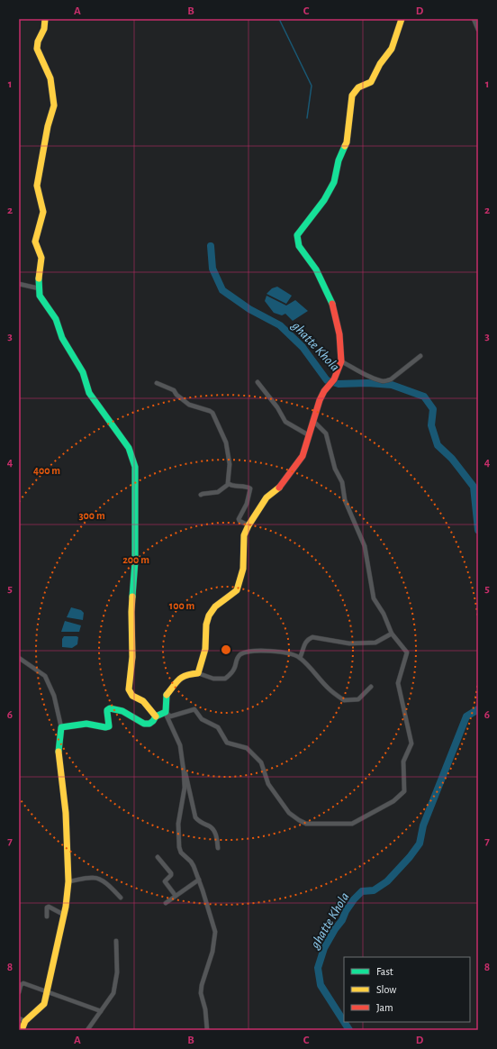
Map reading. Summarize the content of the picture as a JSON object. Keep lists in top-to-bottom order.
{
  "water": ["ghatte Khola"],
  "legend": ["Fast", "Slow", "Jam"],
  "grid": {
    "columns": [
      "A",
      "B",
      "C",
      "D"
    ],
    "rows": [
      "1",
      "2",
      "3",
      "4",
      "5",
      "6",
      "7",
      "8"
    ]
  },
  "rings": [
    "400 m",
    "300 m",
    "200 m",
    "100 m"
  ]
}
